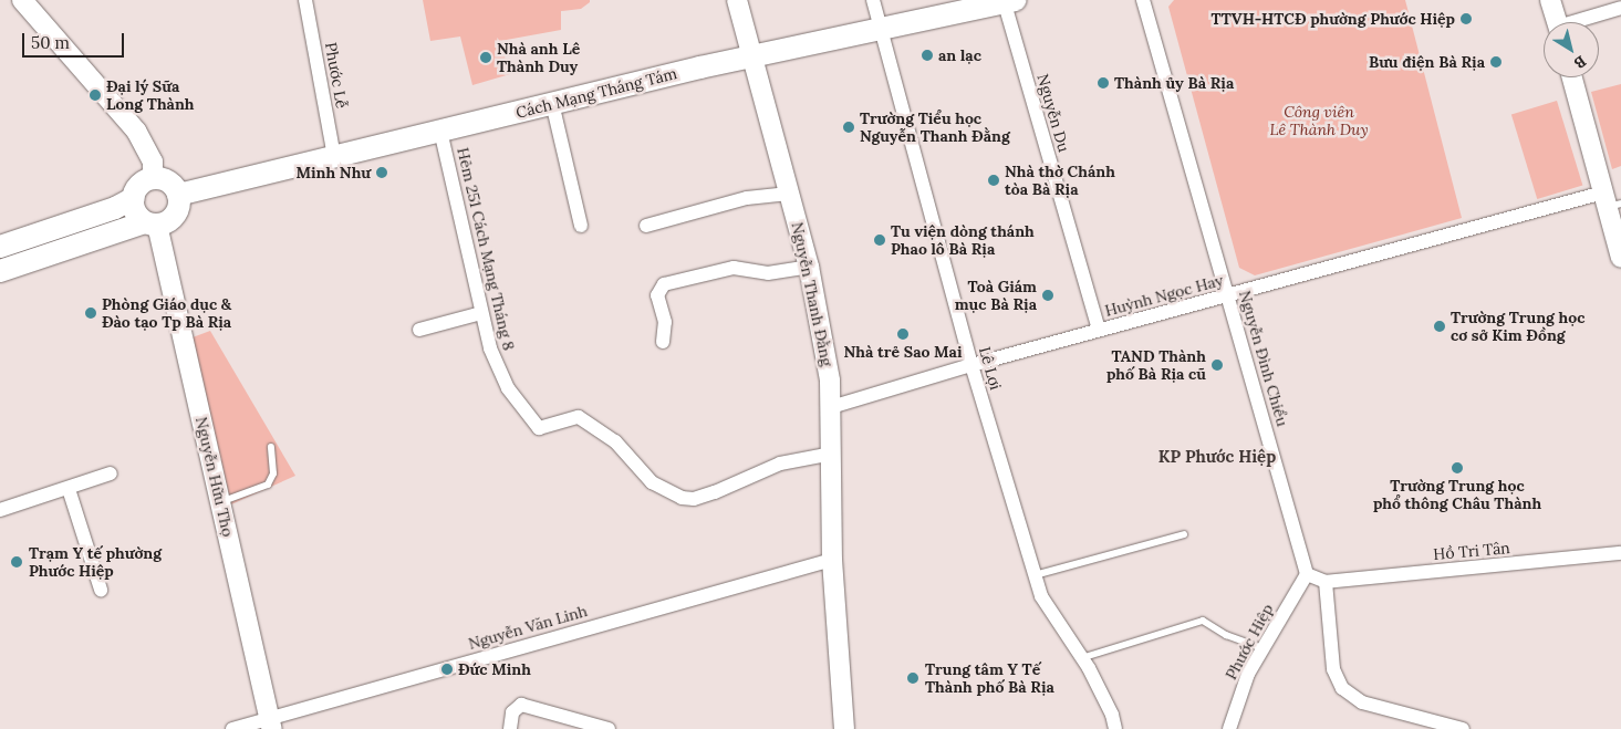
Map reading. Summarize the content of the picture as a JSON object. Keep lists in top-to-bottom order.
{
  "streets": {
    "main road": ["Cách Mạng Tháng Tám"],
    "street": [
      "Phước Lễ",
      "Nguyễn Du",
      "Hẻm 251 Cách Mạng Tháng 8",
      "Nguyễn Thanh Đằng",
      "Huỳnh Ngọc Hay",
      "Nguyễn Đình Chiểu",
      "Lê Lợi",
      "Nguyễn Hữu Thọ",
      "Hồ Tri Tân",
      "Nguyễn Văn Linh",
      "Phước Hiệp"
    ]
  },
  "crossings": [
    ["Phước Lễ", "Cách Mạng Tháng Tám"],
    ["Cách Mạng Tháng Tám", "Nguyễn Du"],
    ["Cách Mạng Tháng Tám", "Hẻm 251 Cách Mạng Tháng 8"],
    ["Cách Mạng Tháng Tám", "Nguyễn Thanh Đằng"],
    ["Cách Mạng Tháng Tám", "Lê Lợi"],
    ["Cách Mạng Tháng Tám", "Nguyễn Hữu Thọ"],
    ["Nguyễn Du", "Huỳnh Ngọc Hay"],
    ["Hẻm 251 Cách Mạng Tháng 8", "Nguyễn Thanh Đằng"],
    ["Nguyễn Thanh Đằng", "Huỳnh Ngọc Hay"],
    ["Nguyễn Thanh Đằng", "Nguyễn Văn Linh"],
    ["Huỳnh Ngọc Hay", "Nguyễn Đình Chiểu"],
    ["Huỳnh Ngọc Hay", "Lê Lợi"],
    ["Nguyễn Đình Chiểu", "Phước Hiệp"],
    ["Nguyễn Hữu Thọ", "Nguyễn Văn Linh"]
  ],
  "districts": ["KP Phước Hiệp"],
  "parks": ["Công viên Lê Thành Duy"],
  "places": [
    "TTVH-HTCĐ phường Phước Hiệp",
    "an lạc",
    "Nhà anh Lê Thành Duy",
    "Bưu điện Bà Rịa",
    "Thành ủy Bà Rịa",
    "Đại lý Sữa Long Thành",
    "Trường Tiểu học Nguyễn Thanh Đằng",
    "Minh Như",
    "Nhà thờ Chánh tòa Bà Rịa",
    "Tu viện dòng thánh Phao lô Bà Rịa",
    "Toà Giám mục Bà Rịa",
    "Phòng Giáo dục & Đào tạo Tp Bà Rịa",
    "Trường Trung học cơ sở Kim Đồng",
    "Nhà trẻ Sao Mai",
    "TAND Thành phố Bà Rịa cũ",
    "Trường Trung học phổ thông Châu Thành",
    "Trạm Y tế phường Phước Hiệp",
    "Đức Minh",
    "Trung tâm Y Tế Thành phố Bà Rịa"
  ],
  "scale_bar": "50 m",
  "north": "bottom right"
}
